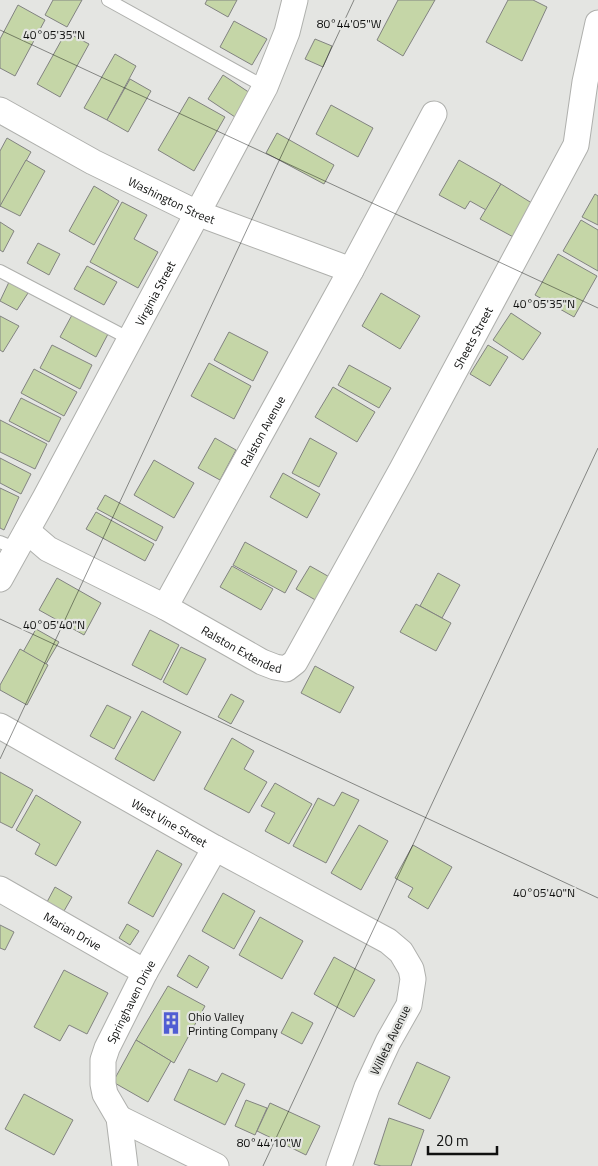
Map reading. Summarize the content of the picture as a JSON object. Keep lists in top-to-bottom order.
{
  "streets": {
    "street": [
      "Washington Street",
      "Virginia Street",
      "Sheets Street",
      "Ralston Avenue",
      "Ralston Extended",
      "West Vine Street",
      "Marian Drive",
      "Springhaven Drive",
      "Willeta Avenue"
    ]
  },
  "crossings": [
    ["Washington Street", "Virginia Street"],
    ["Washington Street", "Ralston Avenue"],
    ["Sheets Street", "Ralston Extended"],
    ["Ralston Avenue", "Ralston Extended"],
    ["West Vine Street", "Springhaven Drive"],
    ["West Vine Street", "Willeta Avenue"],
    ["Marian Drive", "Springhaven Drive"]
  ],
  "places": {
    "building": ["Ohio Valley Printing Company"]
  },
  "scale_bar": "20 m",
  "coordinates": [
    "80°44'05\"W",
    "40°05'35\"N",
    "40°05'40\"N",
    "80°44'10\"W"
  ]
}
